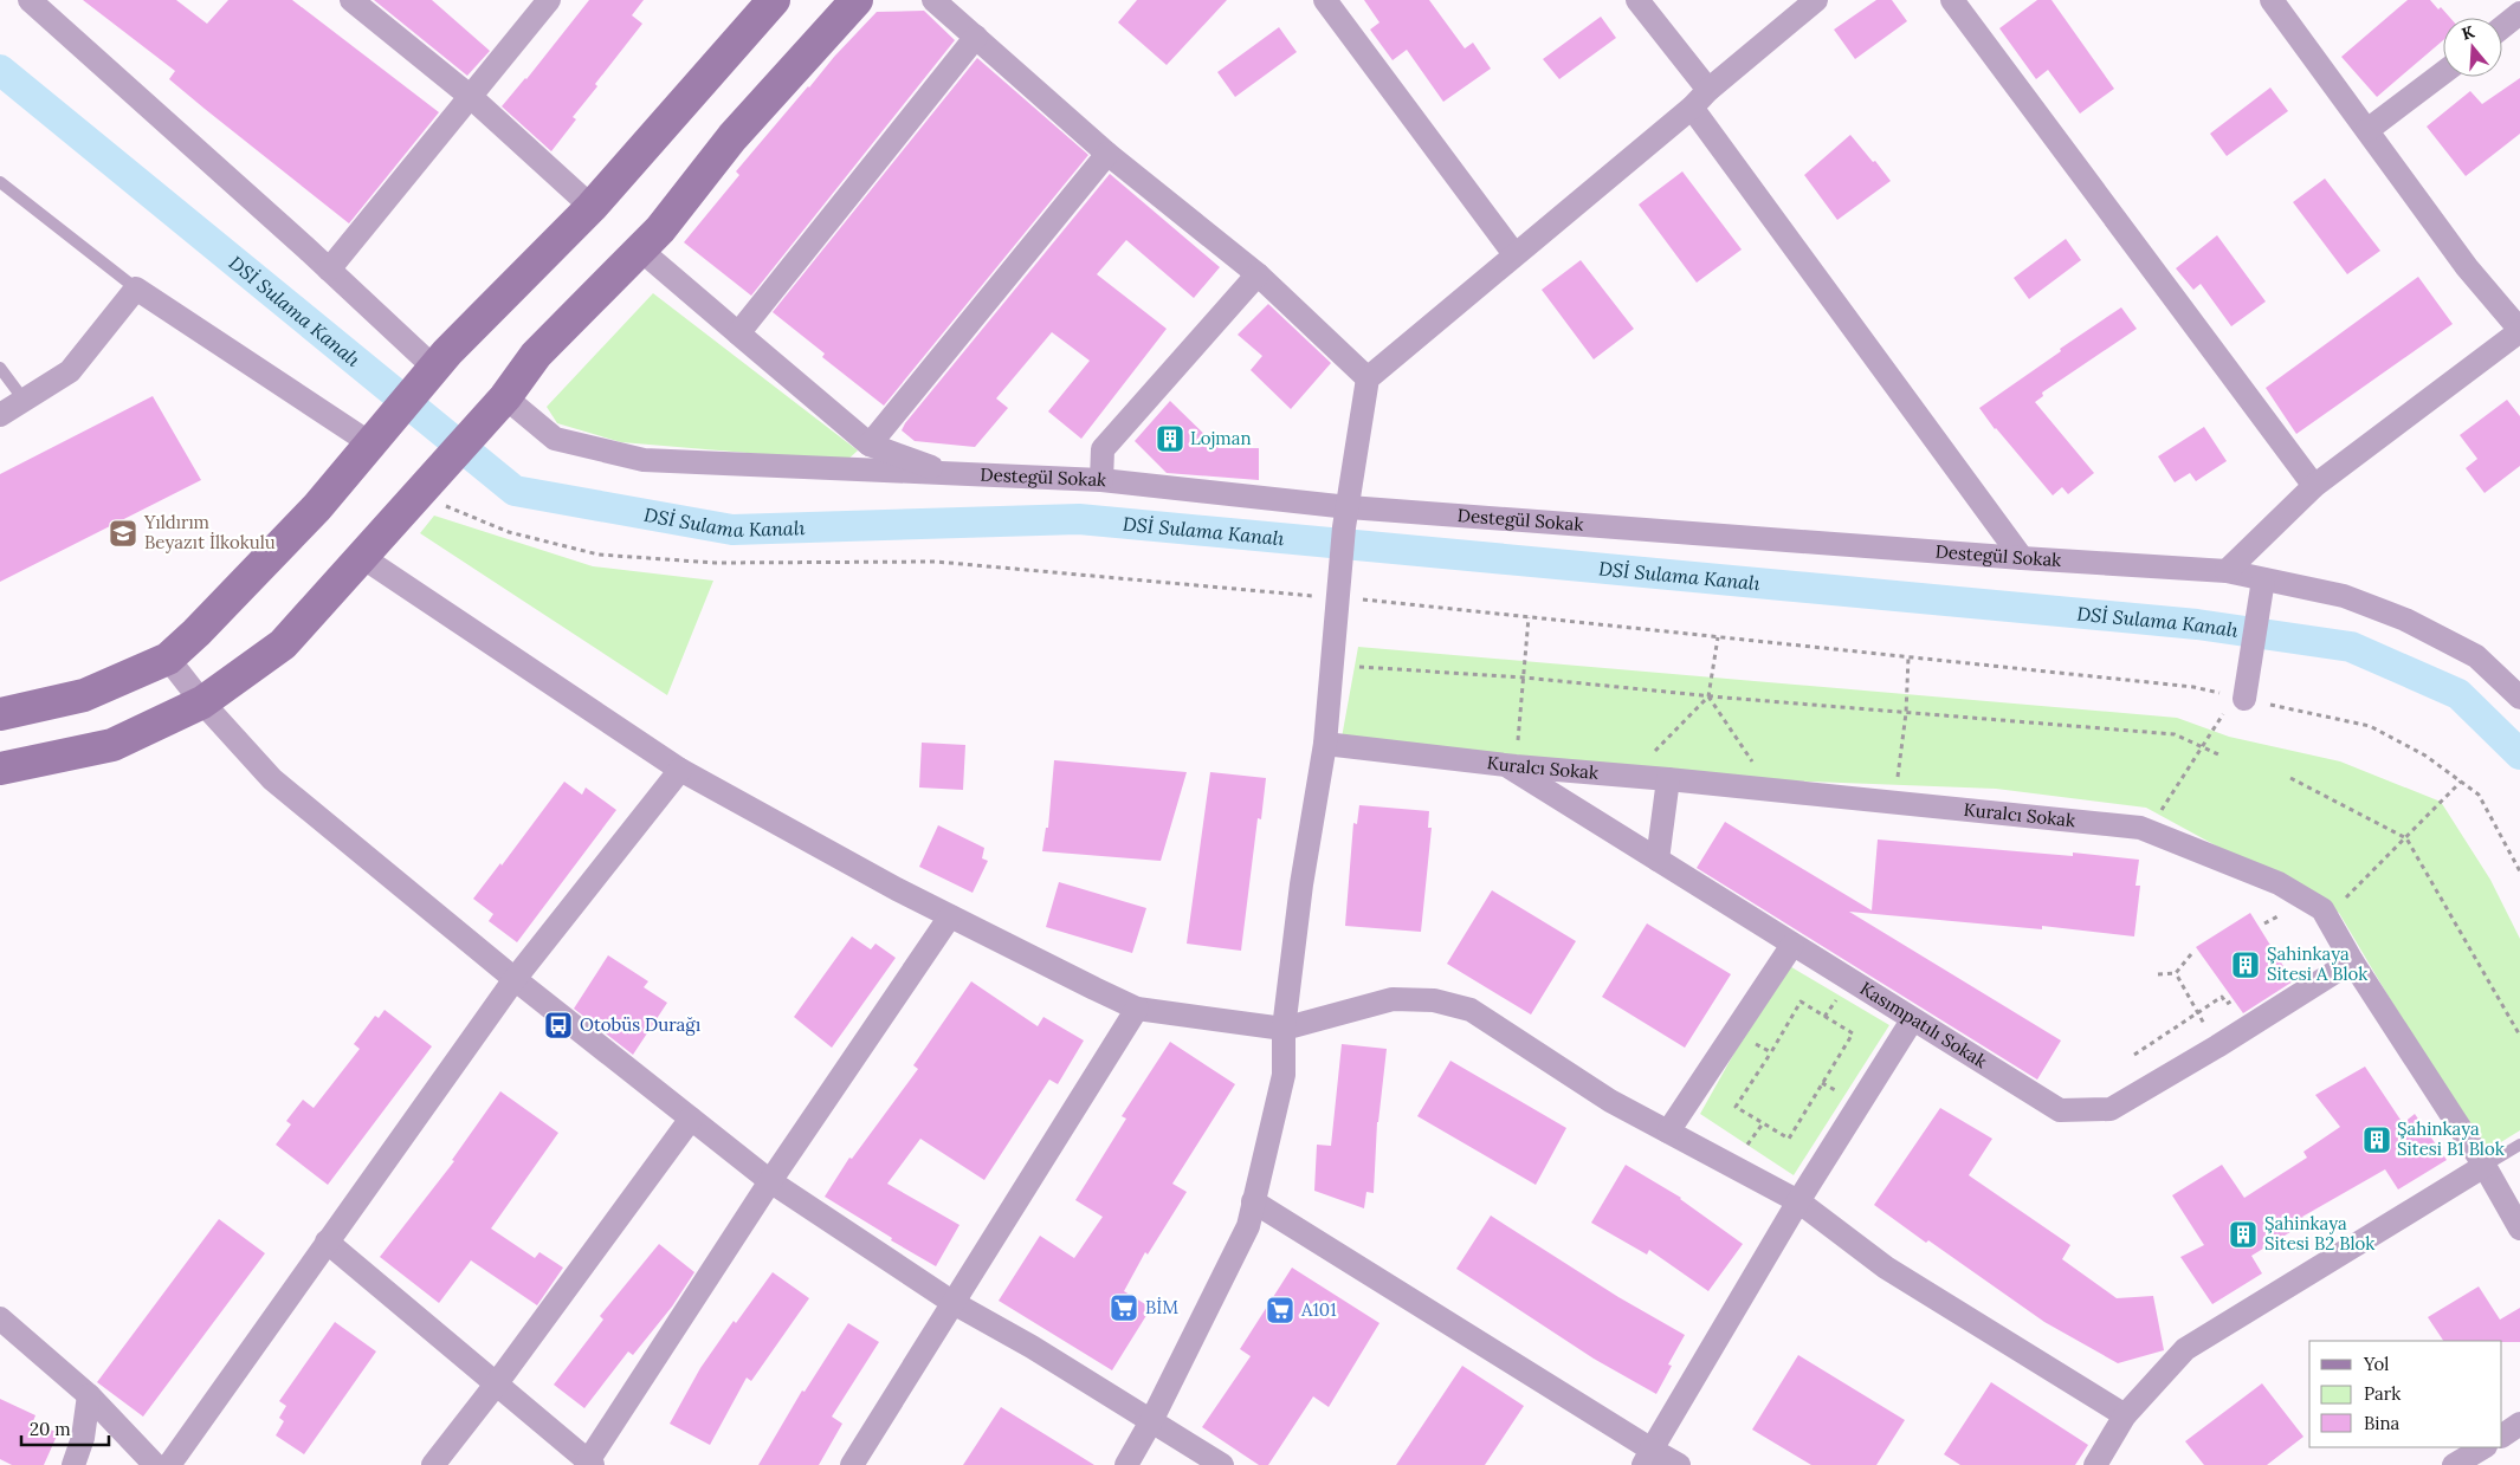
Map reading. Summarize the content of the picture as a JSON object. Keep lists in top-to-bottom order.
{
  "streets": {
    "street": ["Destegül Sokak", "Kuralcı Sokak", "Kasımpatılı Sokak"]
  },
  "crossings": [
    ["Kuralcı Sokak", "Kasımpatılı Sokak"]
  ],
  "water": ["DSİ Sulama Kanalı"],
  "places": {
    "building": [
      "Lojman",
      "Şahinkaya Sitesi A Blok",
      "Şahinkaya Sitesi B1 Blok",
      "Şahinkaya Sitesi B2 Blok"
    ],
    "school or university": ["Yıldırım Beyazıt İlkokulu"],
    "bus stop": ["Otobüs Durağı"],
    "supermarket": ["BİM", "A101"]
  },
  "legend": ["Yol", "Park", "Bina"],
  "scale_bar": "20 m",
  "north": "top"
}
